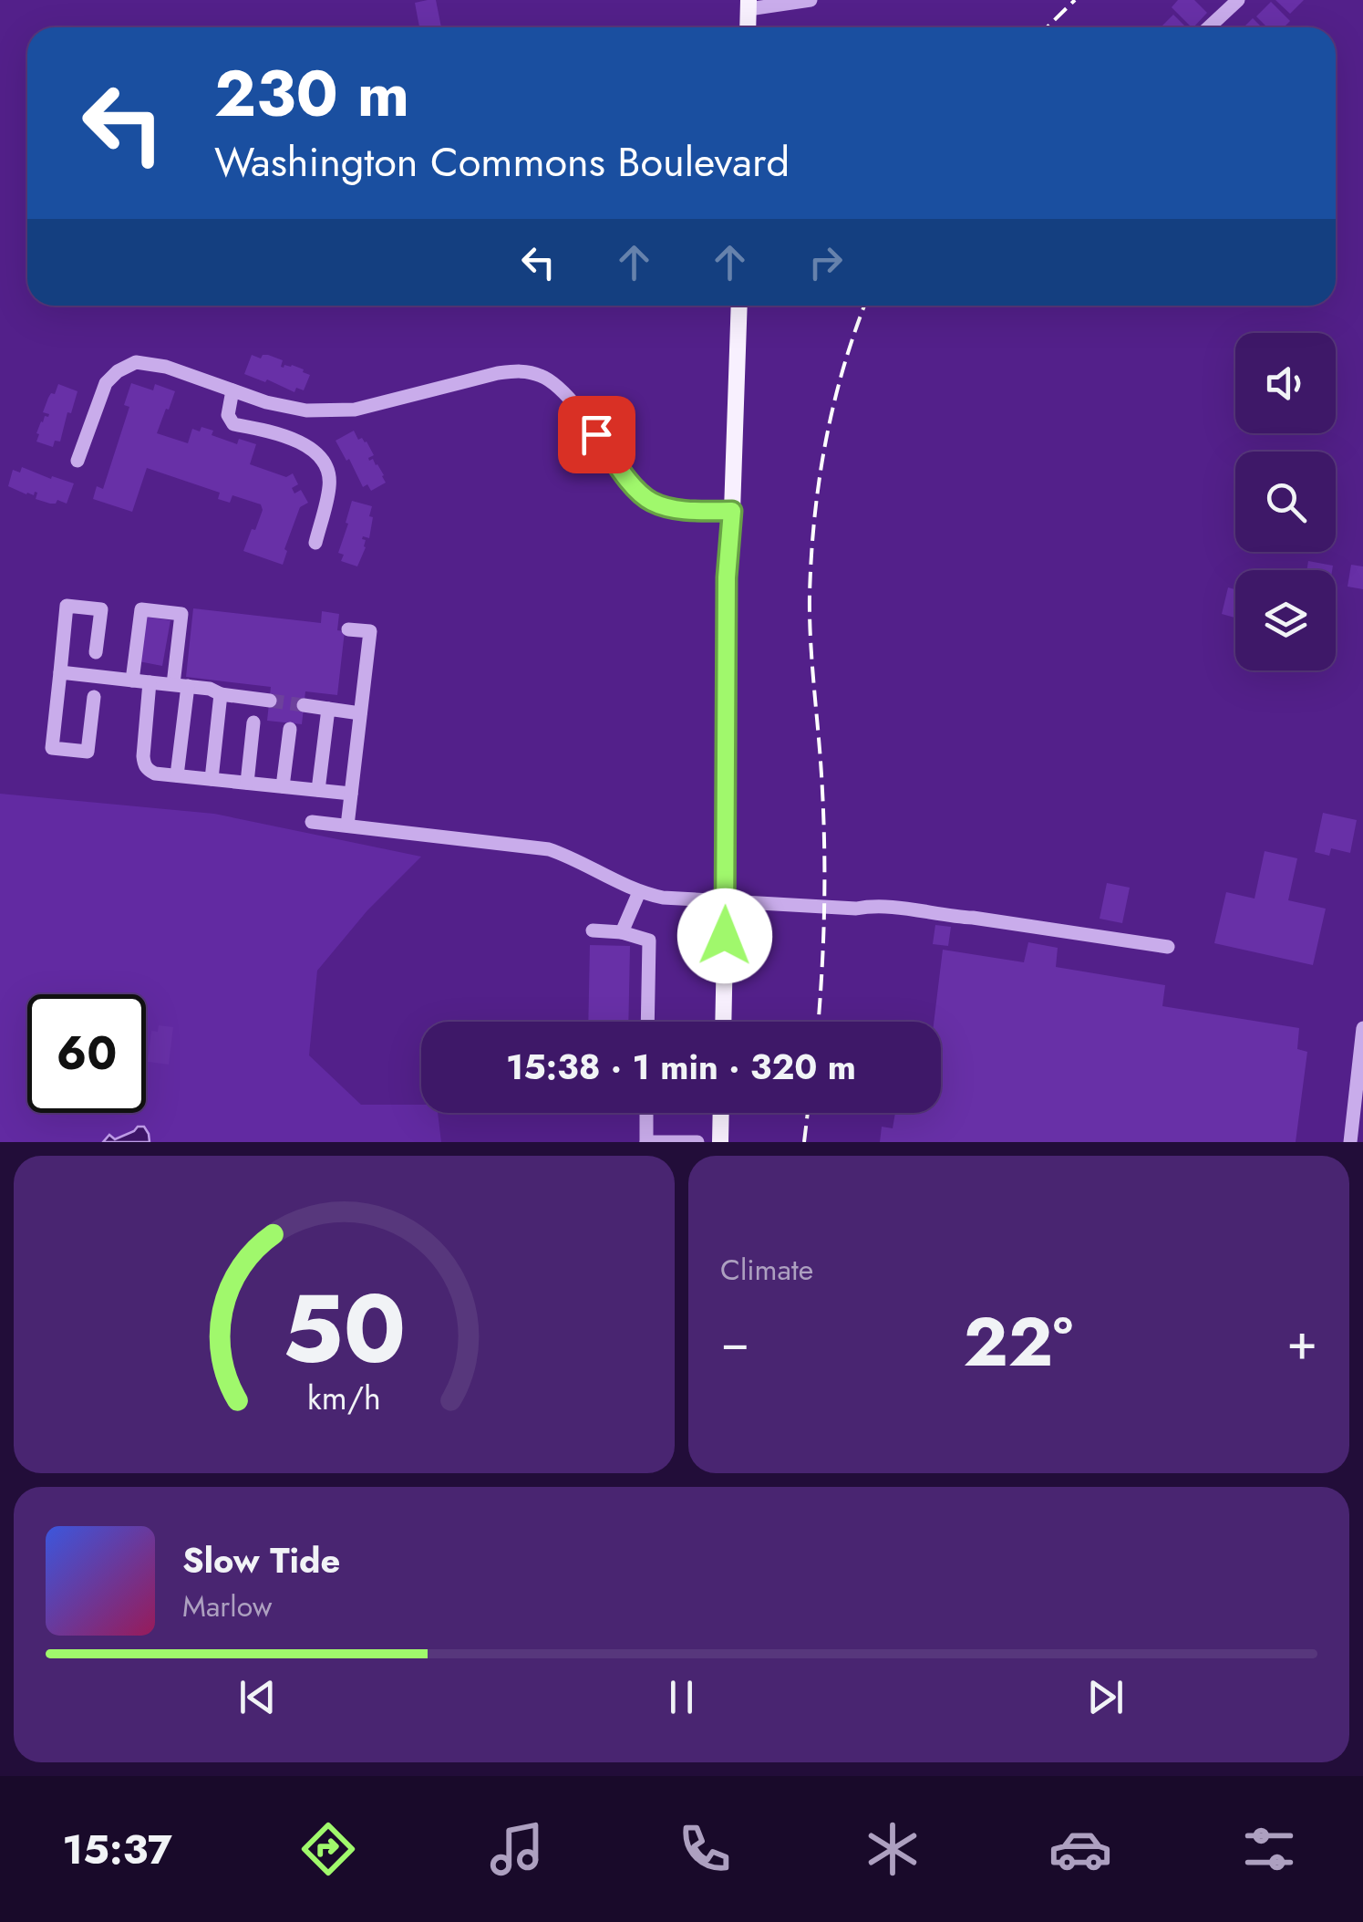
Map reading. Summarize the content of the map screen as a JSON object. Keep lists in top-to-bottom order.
{
  "page": {
    "turn": ["230 m", "Washington Commons Boulevard"],
    "limit": "60",
    "trip": "15:38 · 1 min · 320 m",
    "tile": "Climate",
    "heat": ["−", "22°", "+"],
    "song": ["Slow Tide", "Marlow"],
    "tabs": "15:37",
    "gauge": ["50", "km/h"]
  }
}
